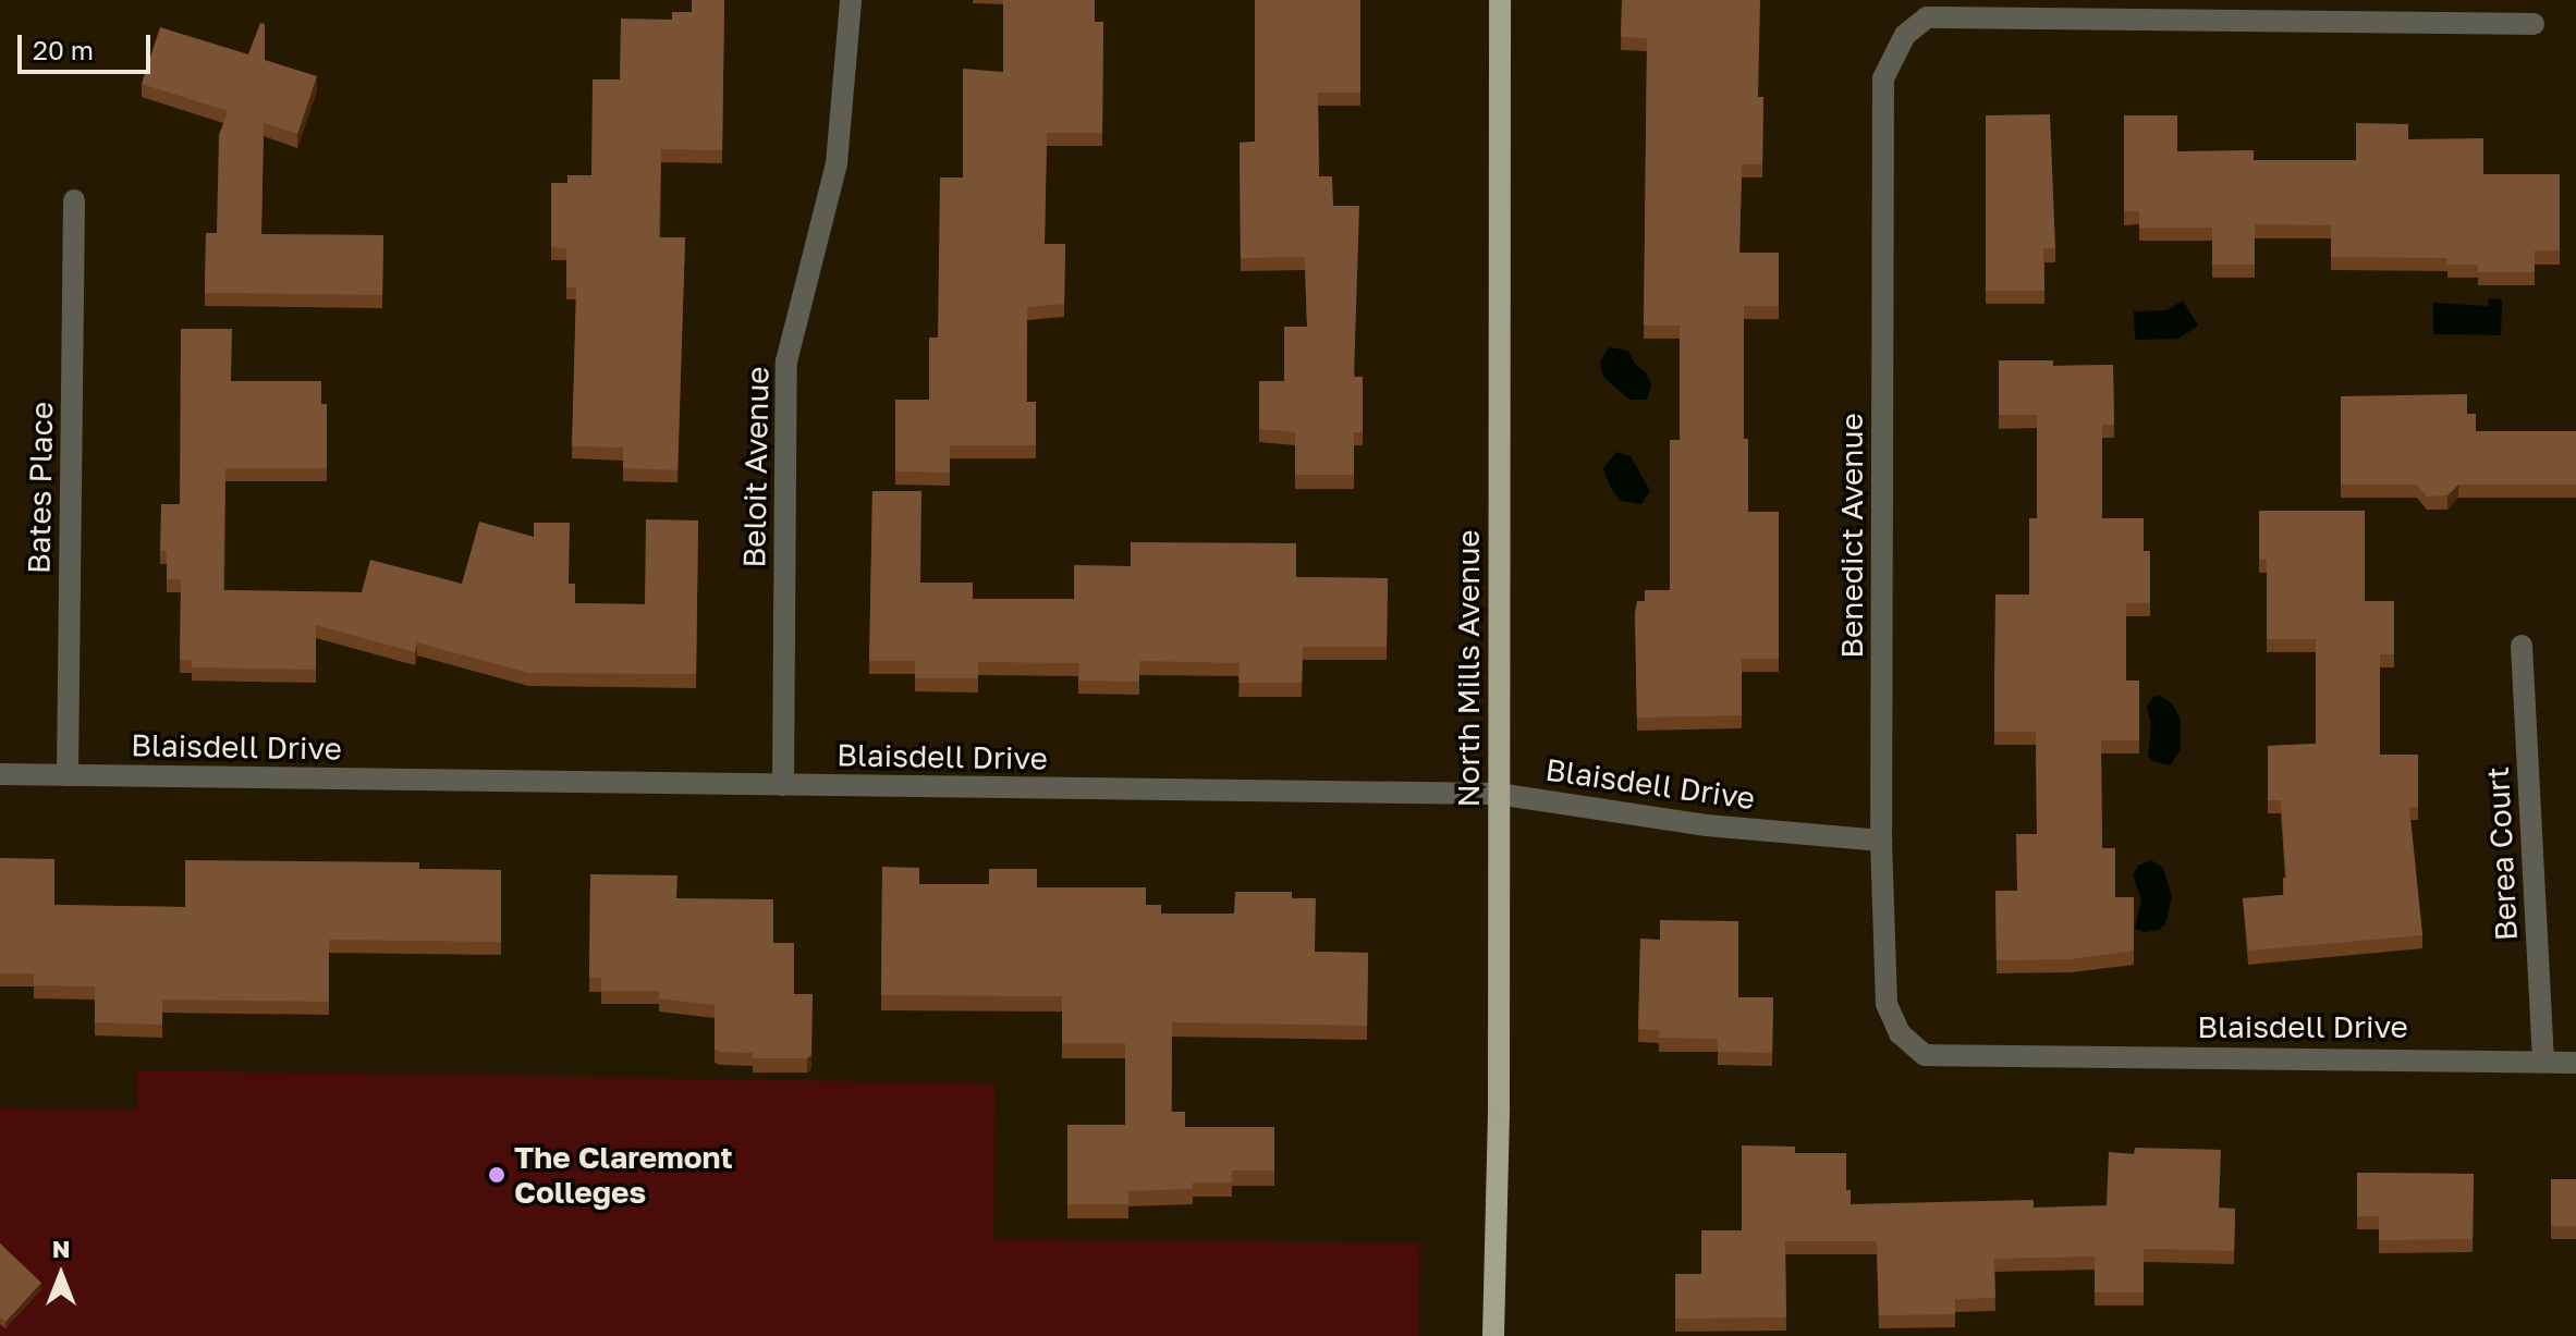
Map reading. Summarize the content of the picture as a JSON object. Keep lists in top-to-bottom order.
{
  "streets": {
    "main road": ["North Mills Avenue"],
    "street": [
      "Beloit Avenue",
      "Bates Place",
      "Benedict Avenue",
      "Blaisdell Drive",
      "Berea Court"
    ]
  },
  "crossings": [
    ["Beloit Avenue", "Blaisdell Drive"],
    ["Bates Place", "Blaisdell Drive"],
    ["Benedict Avenue", "Blaisdell Drive"],
    ["North Mills Avenue", "Blaisdell Drive"],
    ["Blaisdell Drive", "Berea Court"]
  ],
  "places": ["The Claremont Colleges"],
  "scale_bar": "20 m",
  "north": "top"
}
